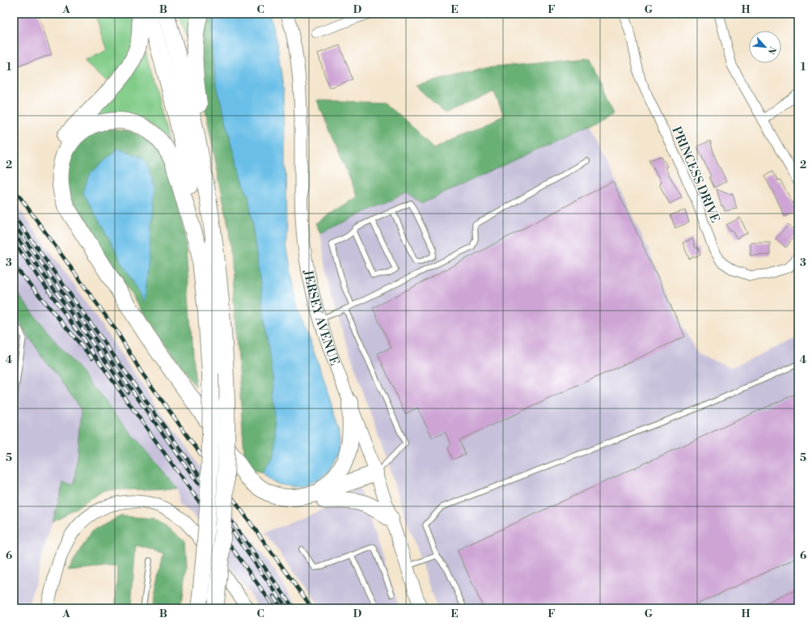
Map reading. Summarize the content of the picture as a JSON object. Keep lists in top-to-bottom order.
{
  "streets": {
    "main road": ["JERSEY AVENUE"],
    "street": ["PRINCESS DRIVE"]
  },
  "north": "bottom right",
  "grid": {
    "columns": [
      "A",
      "B",
      "C",
      "D",
      "E",
      "F",
      "G",
      "H"
    ],
    "rows": [
      "1",
      "2",
      "3",
      "4",
      "5",
      "6"
    ]
  }
}
